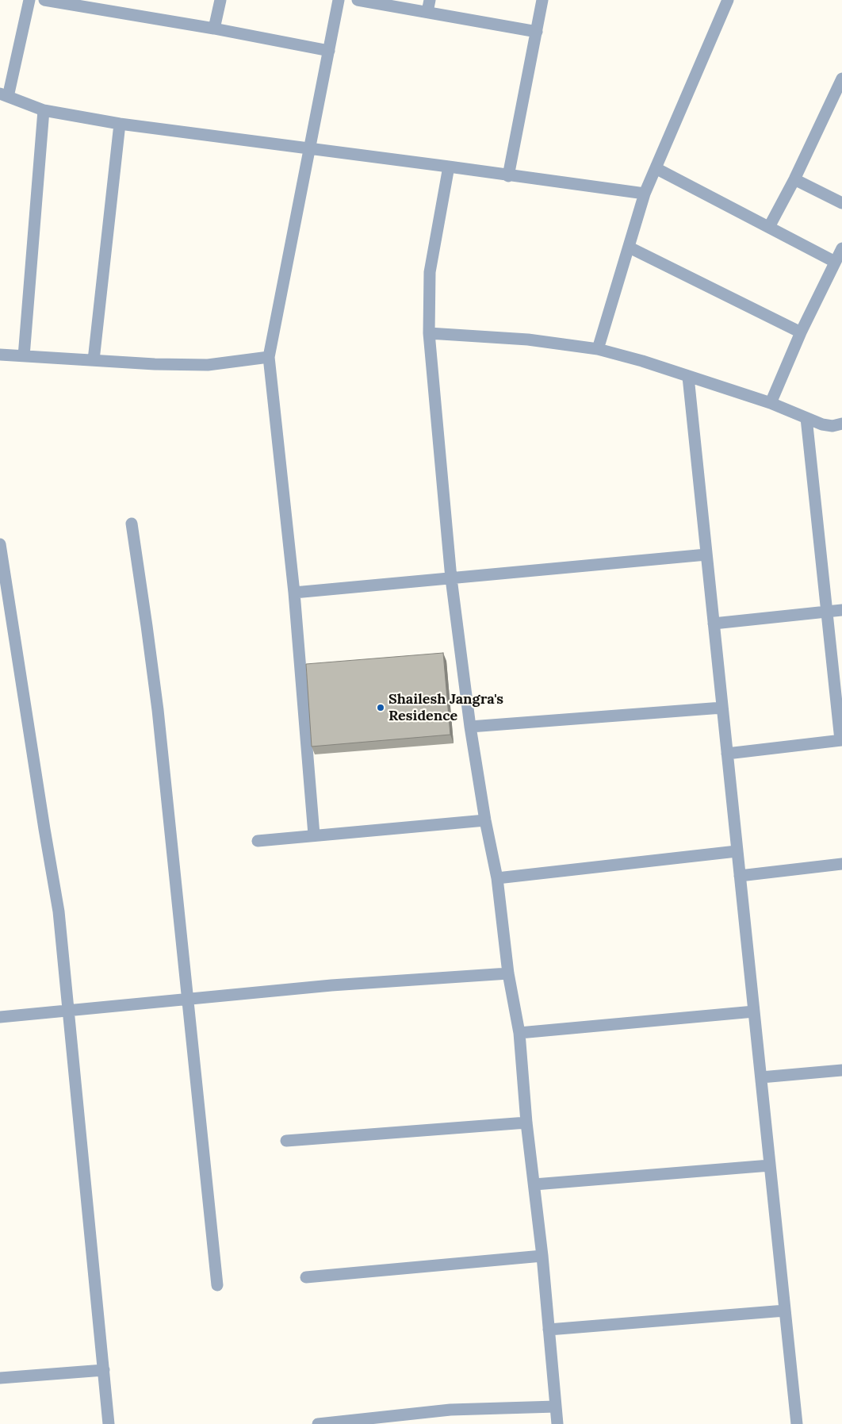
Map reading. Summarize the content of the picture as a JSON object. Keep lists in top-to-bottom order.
{
  "places": ["Shailesh Jangra's Residence"]
}
